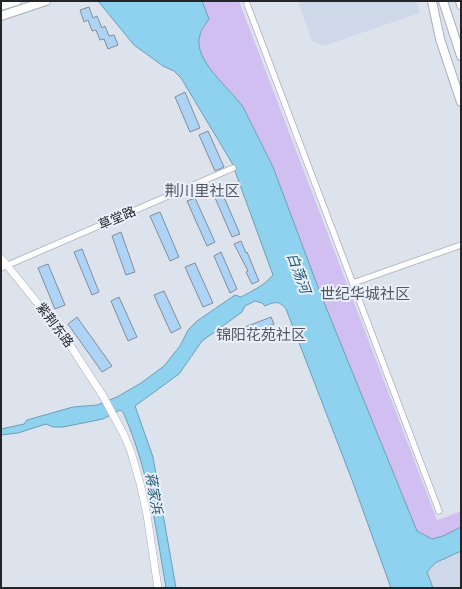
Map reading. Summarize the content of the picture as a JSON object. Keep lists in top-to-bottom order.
{
  "streets": {
    "street": ["草堂路", "紫荆东路"]
  },
  "crossings": [
    ["草堂路", "紫荆东路"]
  ],
  "districts": ["荆川里社区", "世纪华城社区", "锦阳花苑社区"],
  "water": ["白荡河", "蒋家浜"]
}
